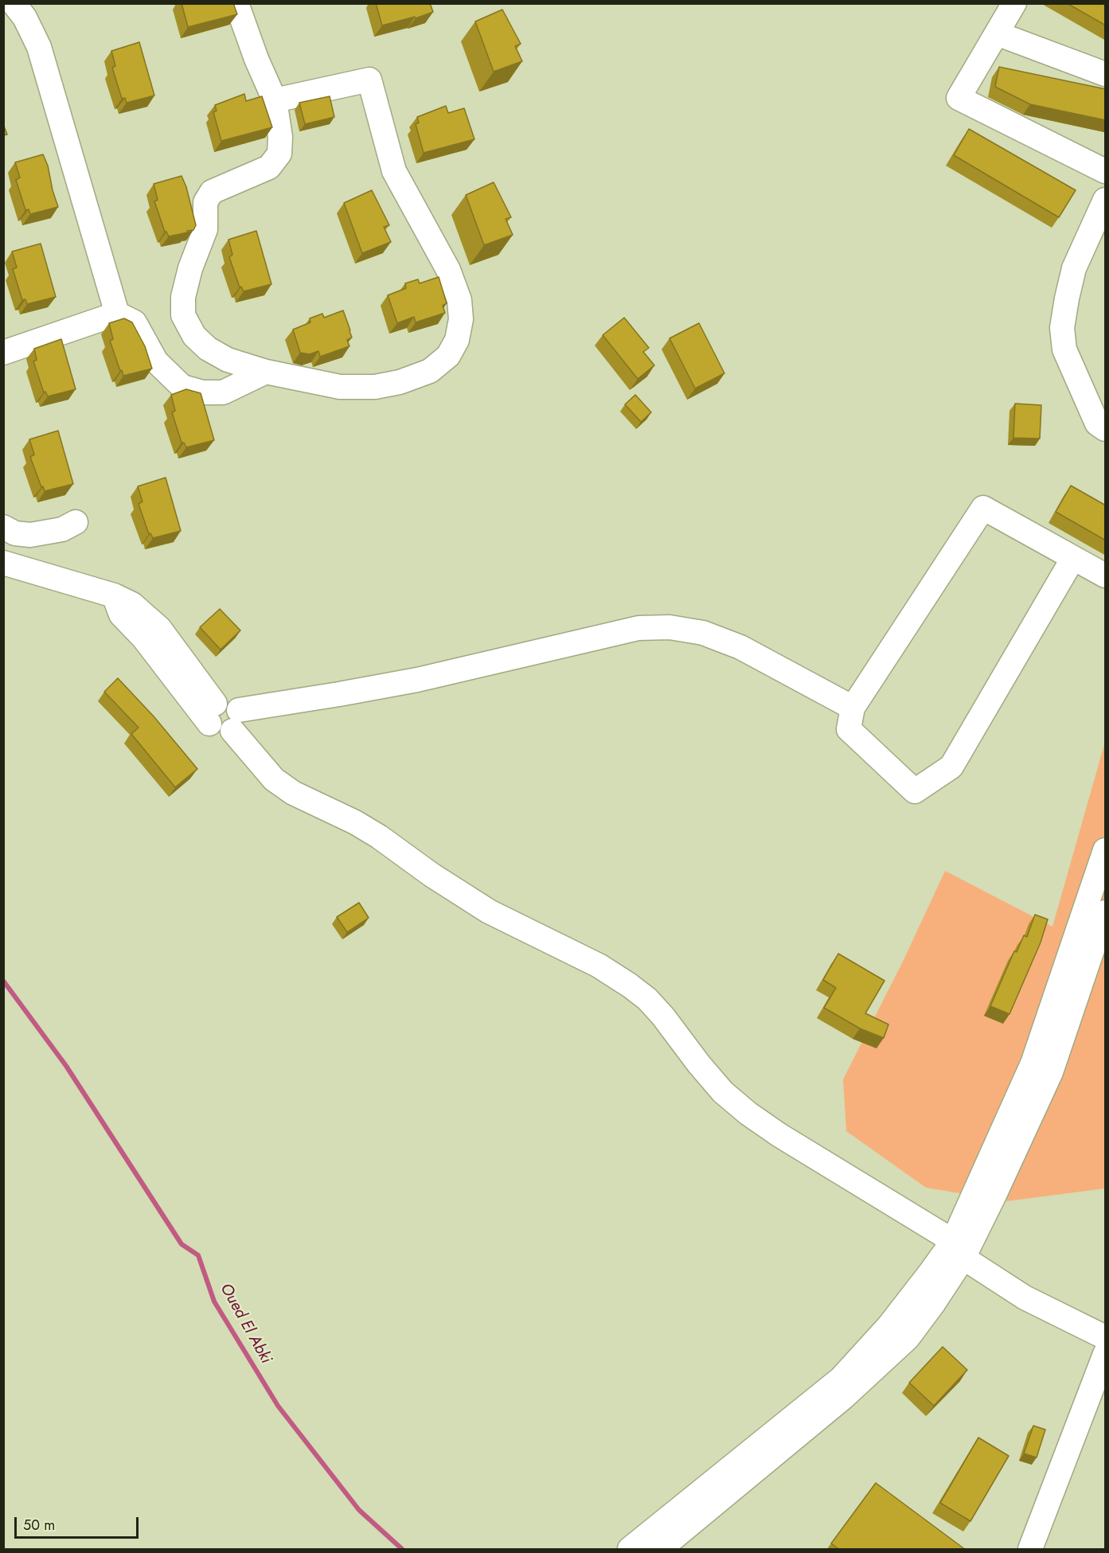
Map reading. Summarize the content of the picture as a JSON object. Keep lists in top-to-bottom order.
{
  "water": ["Oued El Abki"],
  "scale_bar": "50 m"
}
